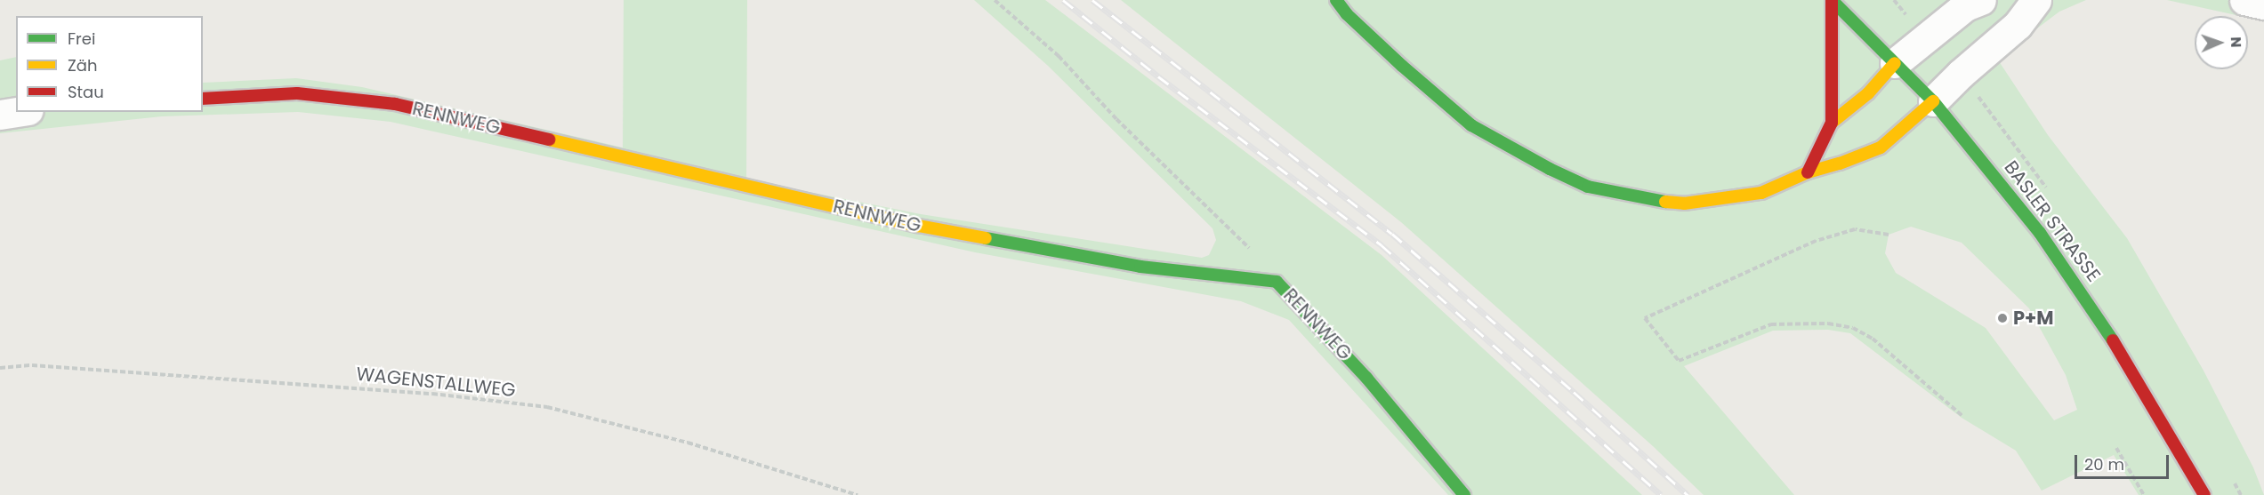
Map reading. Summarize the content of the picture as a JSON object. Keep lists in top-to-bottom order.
{
  "streets": {
    "street": ["RENNWEG", "BASLER STRASSE"],
    "path": ["WAGENSTALLWEG"]
  },
  "places": ["P+M"],
  "legend": ["Frei", "Zäh", "Stau"],
  "scale_bar": "20 m",
  "north": "right"
}
